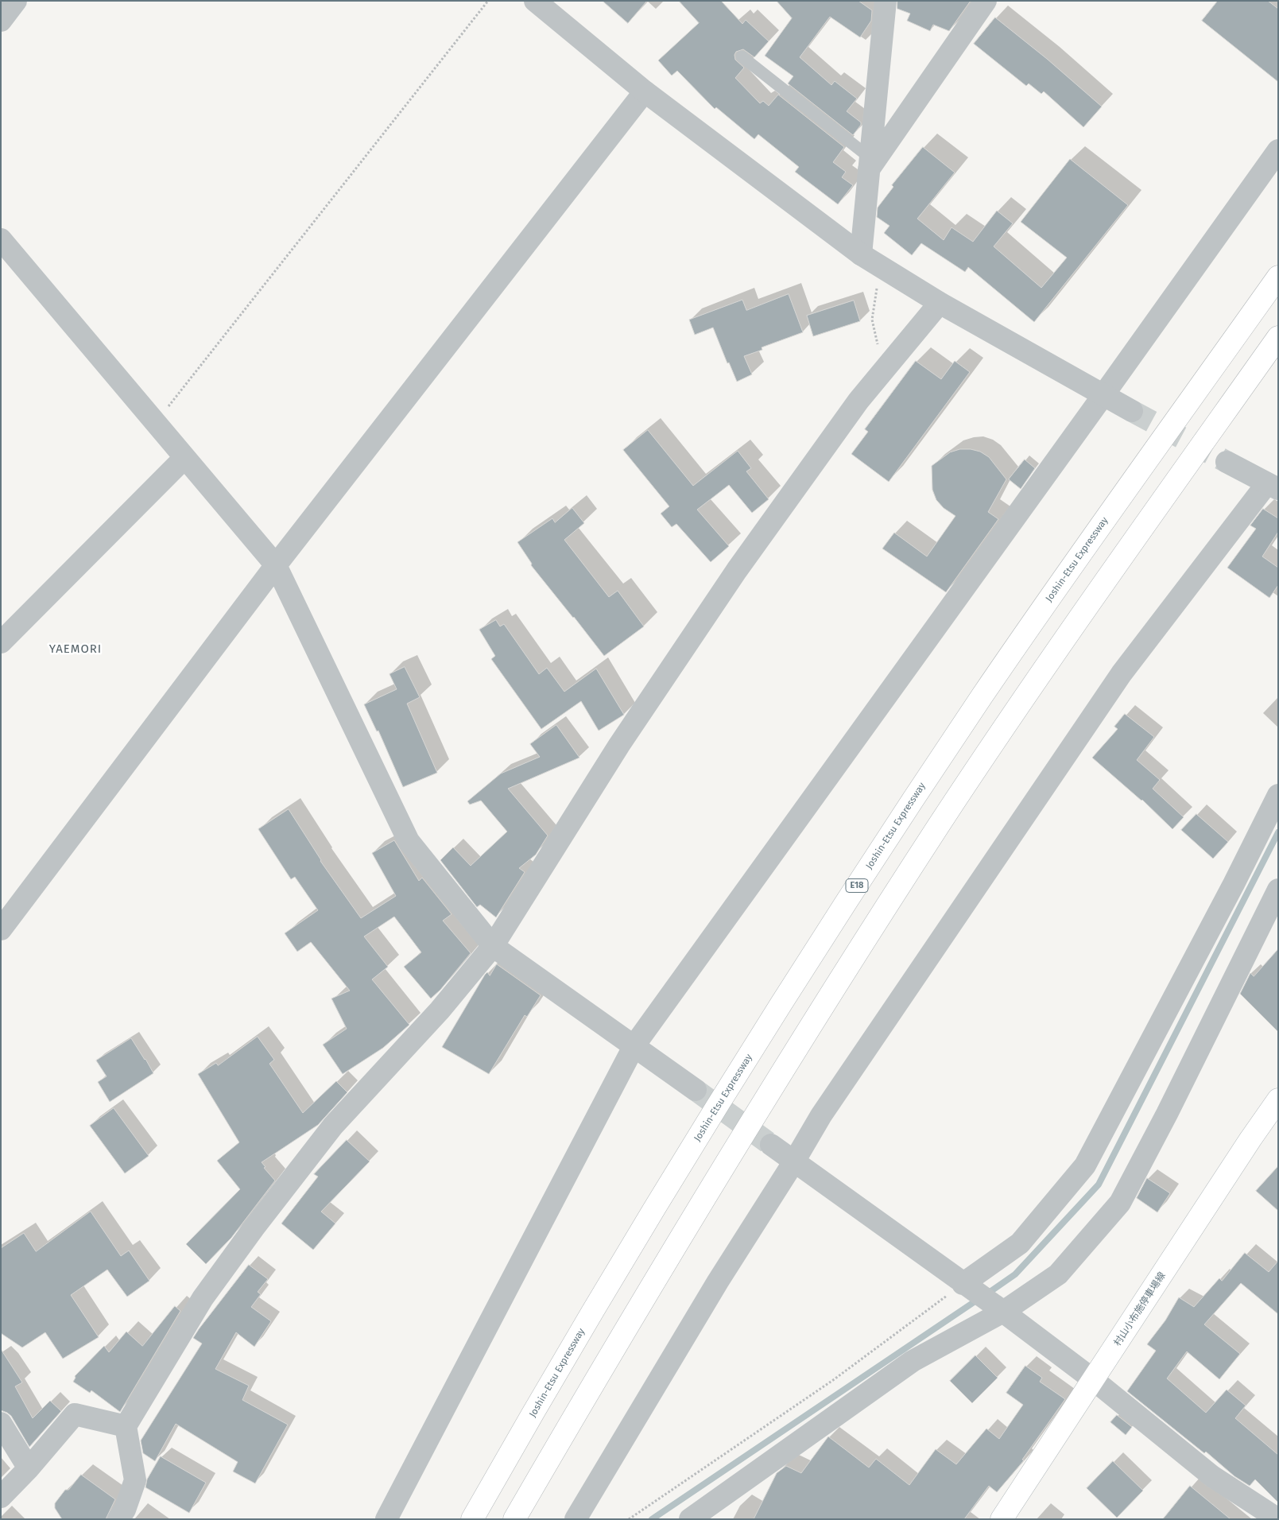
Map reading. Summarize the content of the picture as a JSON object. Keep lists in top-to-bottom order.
{
  "streets": {
    "main road": ["Joshin-Etsu Expressway", "E18", "村山小布施停車場線"]
  },
  "districts": ["YAEMORI"]
}
